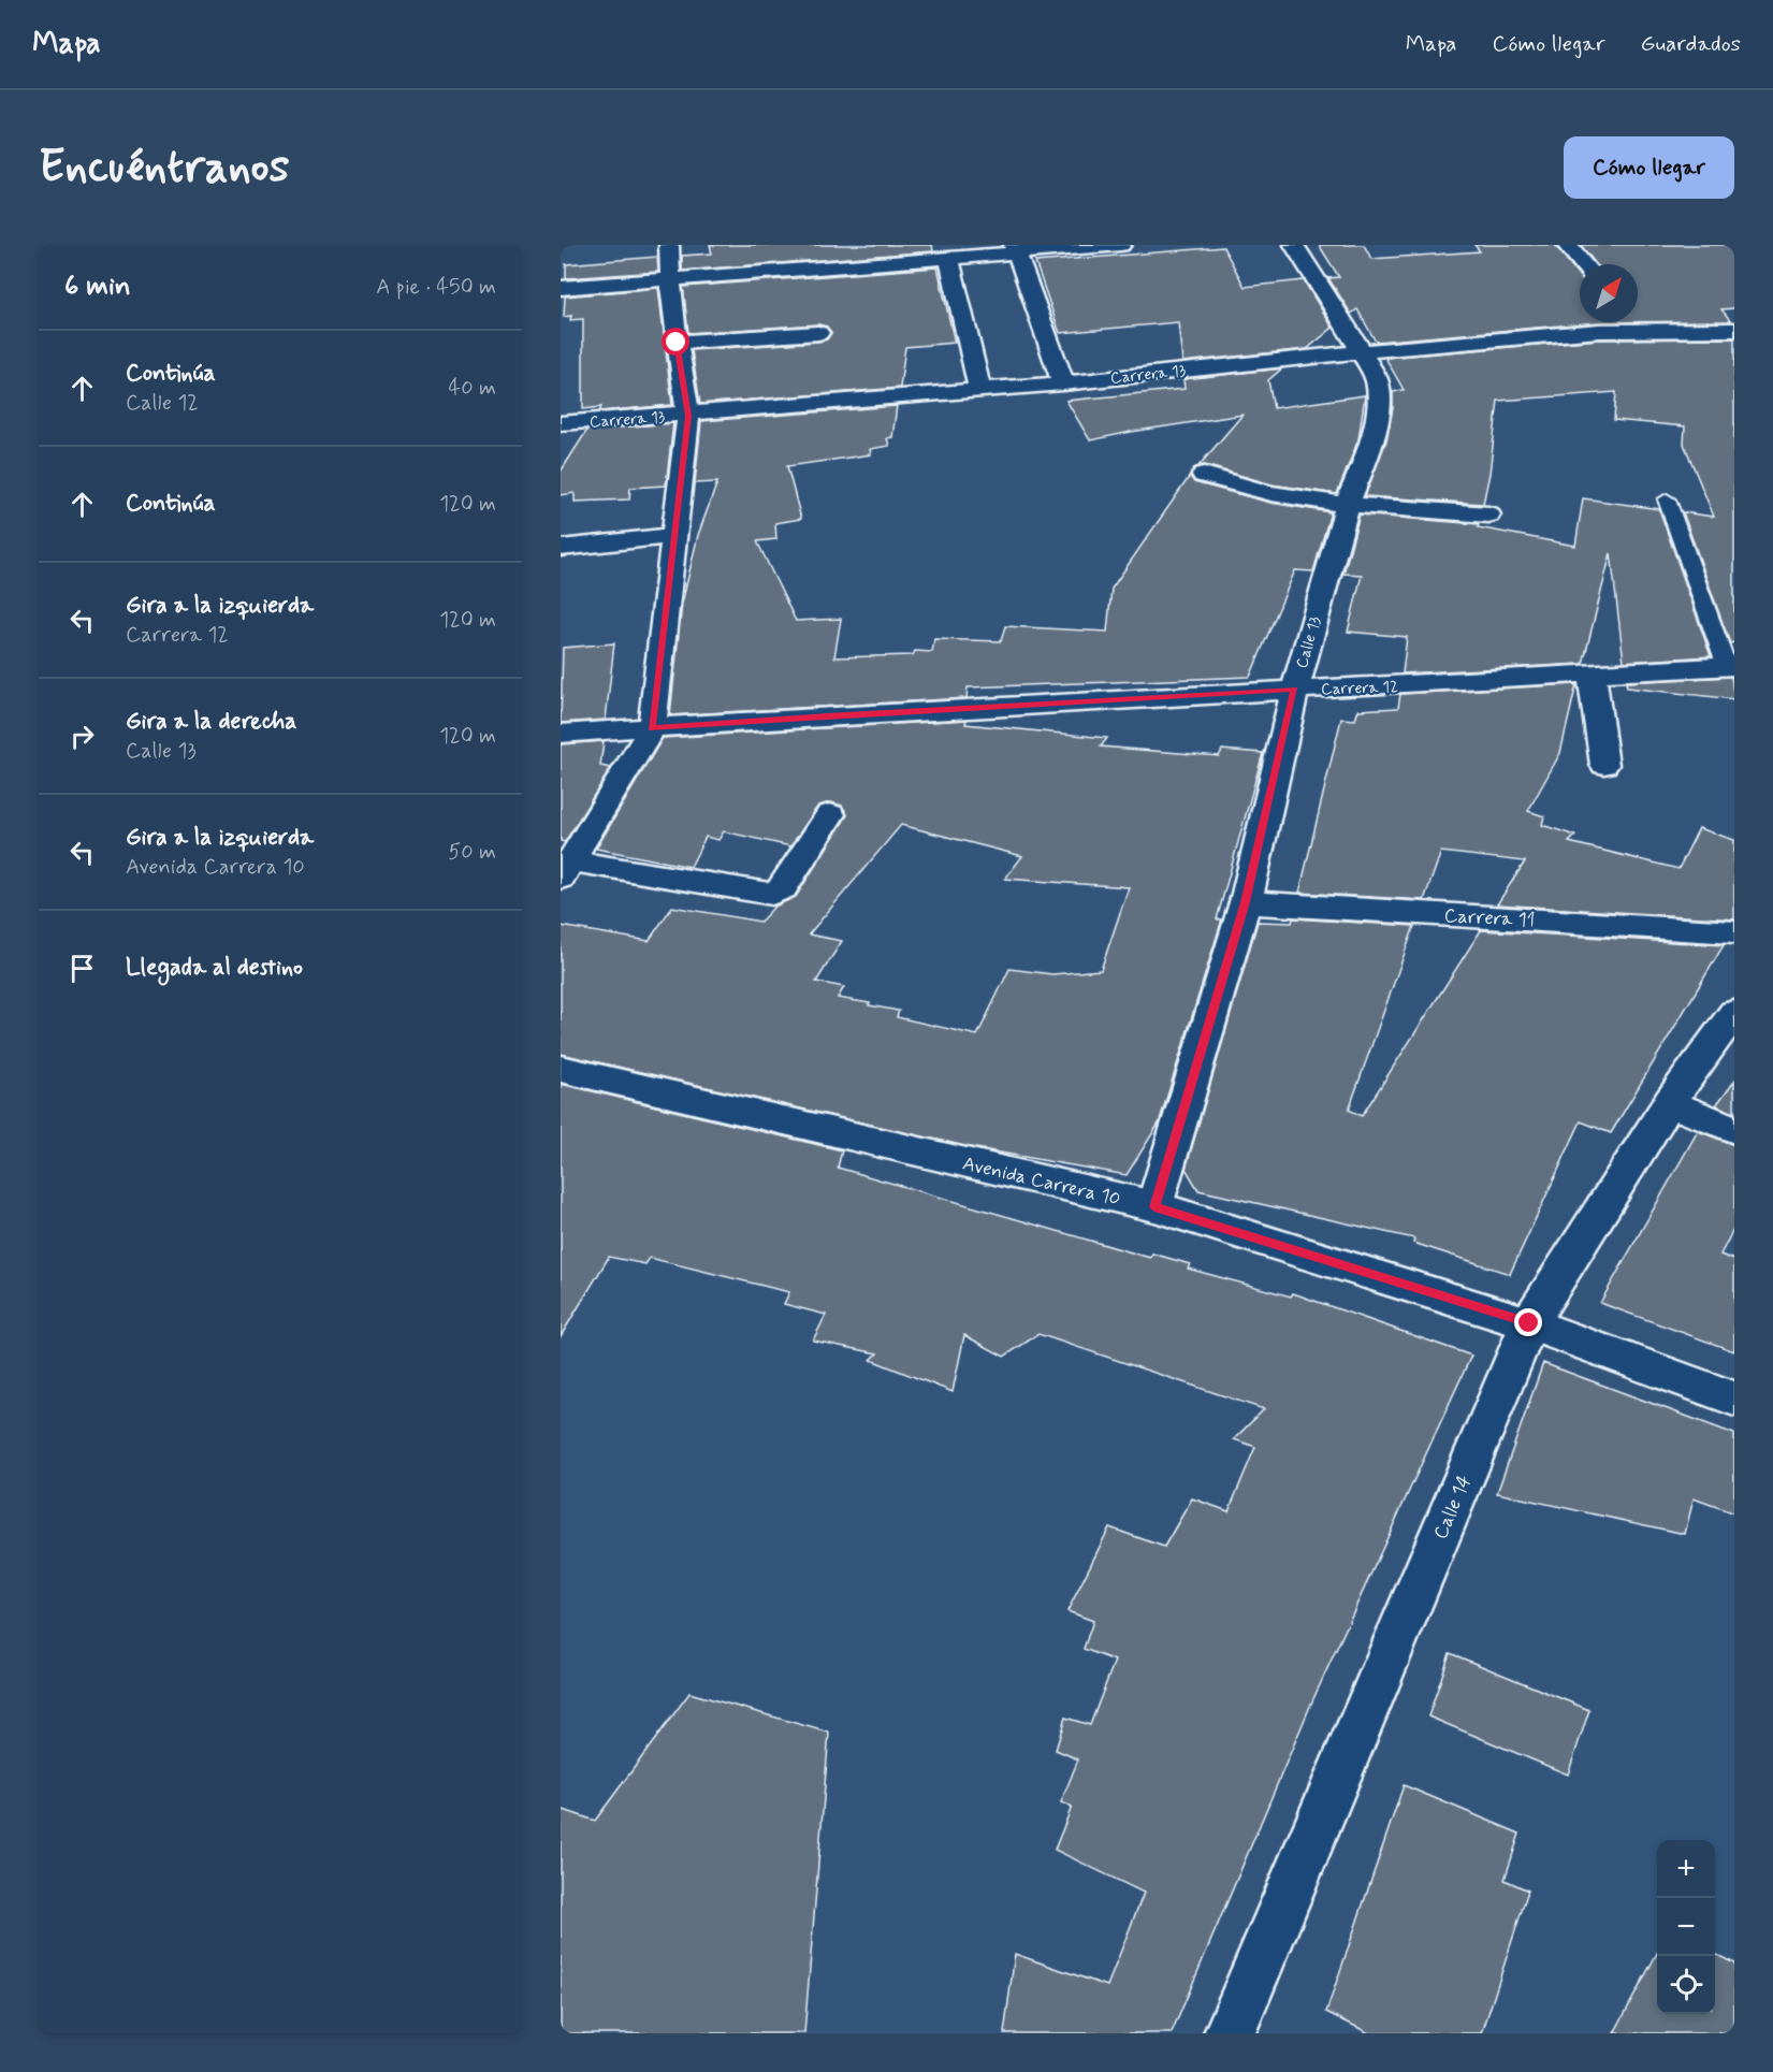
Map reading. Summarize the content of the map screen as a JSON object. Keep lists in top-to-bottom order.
{
  "streets": {
    "street": [
      "Carrera 13",
      "Calle 13",
      "Carrera 12",
      "Carrera 11",
      "Avenida Carrera 10",
      "Calle 14"
    ]
  },
  "crossings": [
    ["Carrera 13", "Calle 13"],
    ["Calle 13", "Carrera 12"],
    ["Calle 13", "Carrera 11"],
    ["Calle 13", "Avenida Carrera 10"],
    ["Avenida Carrera 10", "Calle 14"]
  ],
  "north": "top right",
  "page": {
    "header": "Mapa",
    "nav": ["Mapa", "Cómo llegar", "Guardados"],
    "buttons": "Cómo llegar",
    "title": "Encuéntranos",
    "heading": ["6 min", "A pie · 450 m"],
    "list": [
      ["Continúa", "Calle 12", "40 m"],
      ["Continúa", "120 m"],
      ["Gira a la izquierda", "Carrera 12", "120 m"],
      ["Gira a la derecha", "Calle 13", "120 m"],
      ["Gira a la izquierda", "Avenida Carrera 10", "50 m"],
      "Llegada al destino"
    ],
    "map_buttons": ["+", "−"]
  }
}
